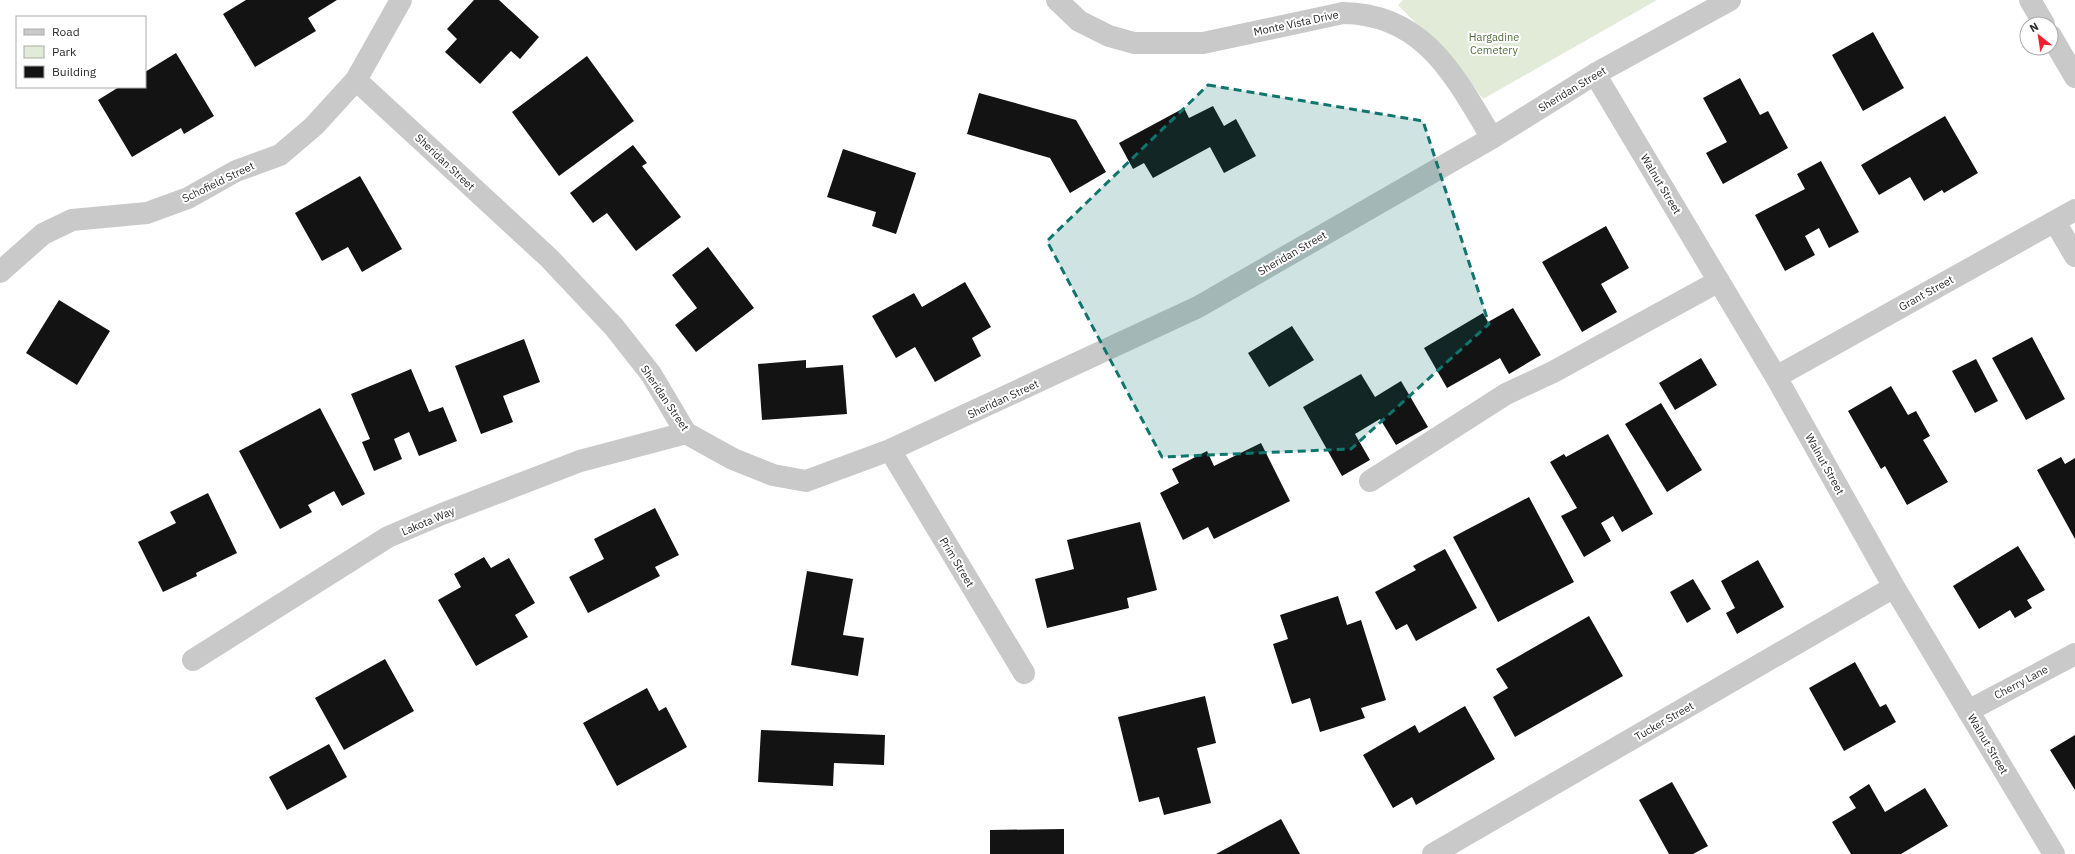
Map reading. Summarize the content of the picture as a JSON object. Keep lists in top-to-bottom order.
{
  "streets": {
    "street": [
      "Monte Vista Drive",
      "Sheridan Street",
      "Schofield Street",
      "Walnut Street",
      "Grant Street",
      "Lakota Way",
      "Prim Street",
      "Cherry Lane",
      "Tucker Street"
    ]
  },
  "crossings": [
    ["Monte Vista Drive", "Sheridan Street"],
    ["Sheridan Street", "Schofield Street"],
    ["Sheridan Street", "Walnut Street"],
    ["Sheridan Street", "Lakota Way"],
    ["Sheridan Street", "Prim Street"],
    ["Walnut Street", "Grant Street"],
    ["Walnut Street", "Cherry Lane"],
    ["Walnut Street", "Tucker Street"]
  ],
  "parks": ["Hargadine Cemetery"],
  "legend": ["Road", "Park", "Building"],
  "north": "top left"
}
